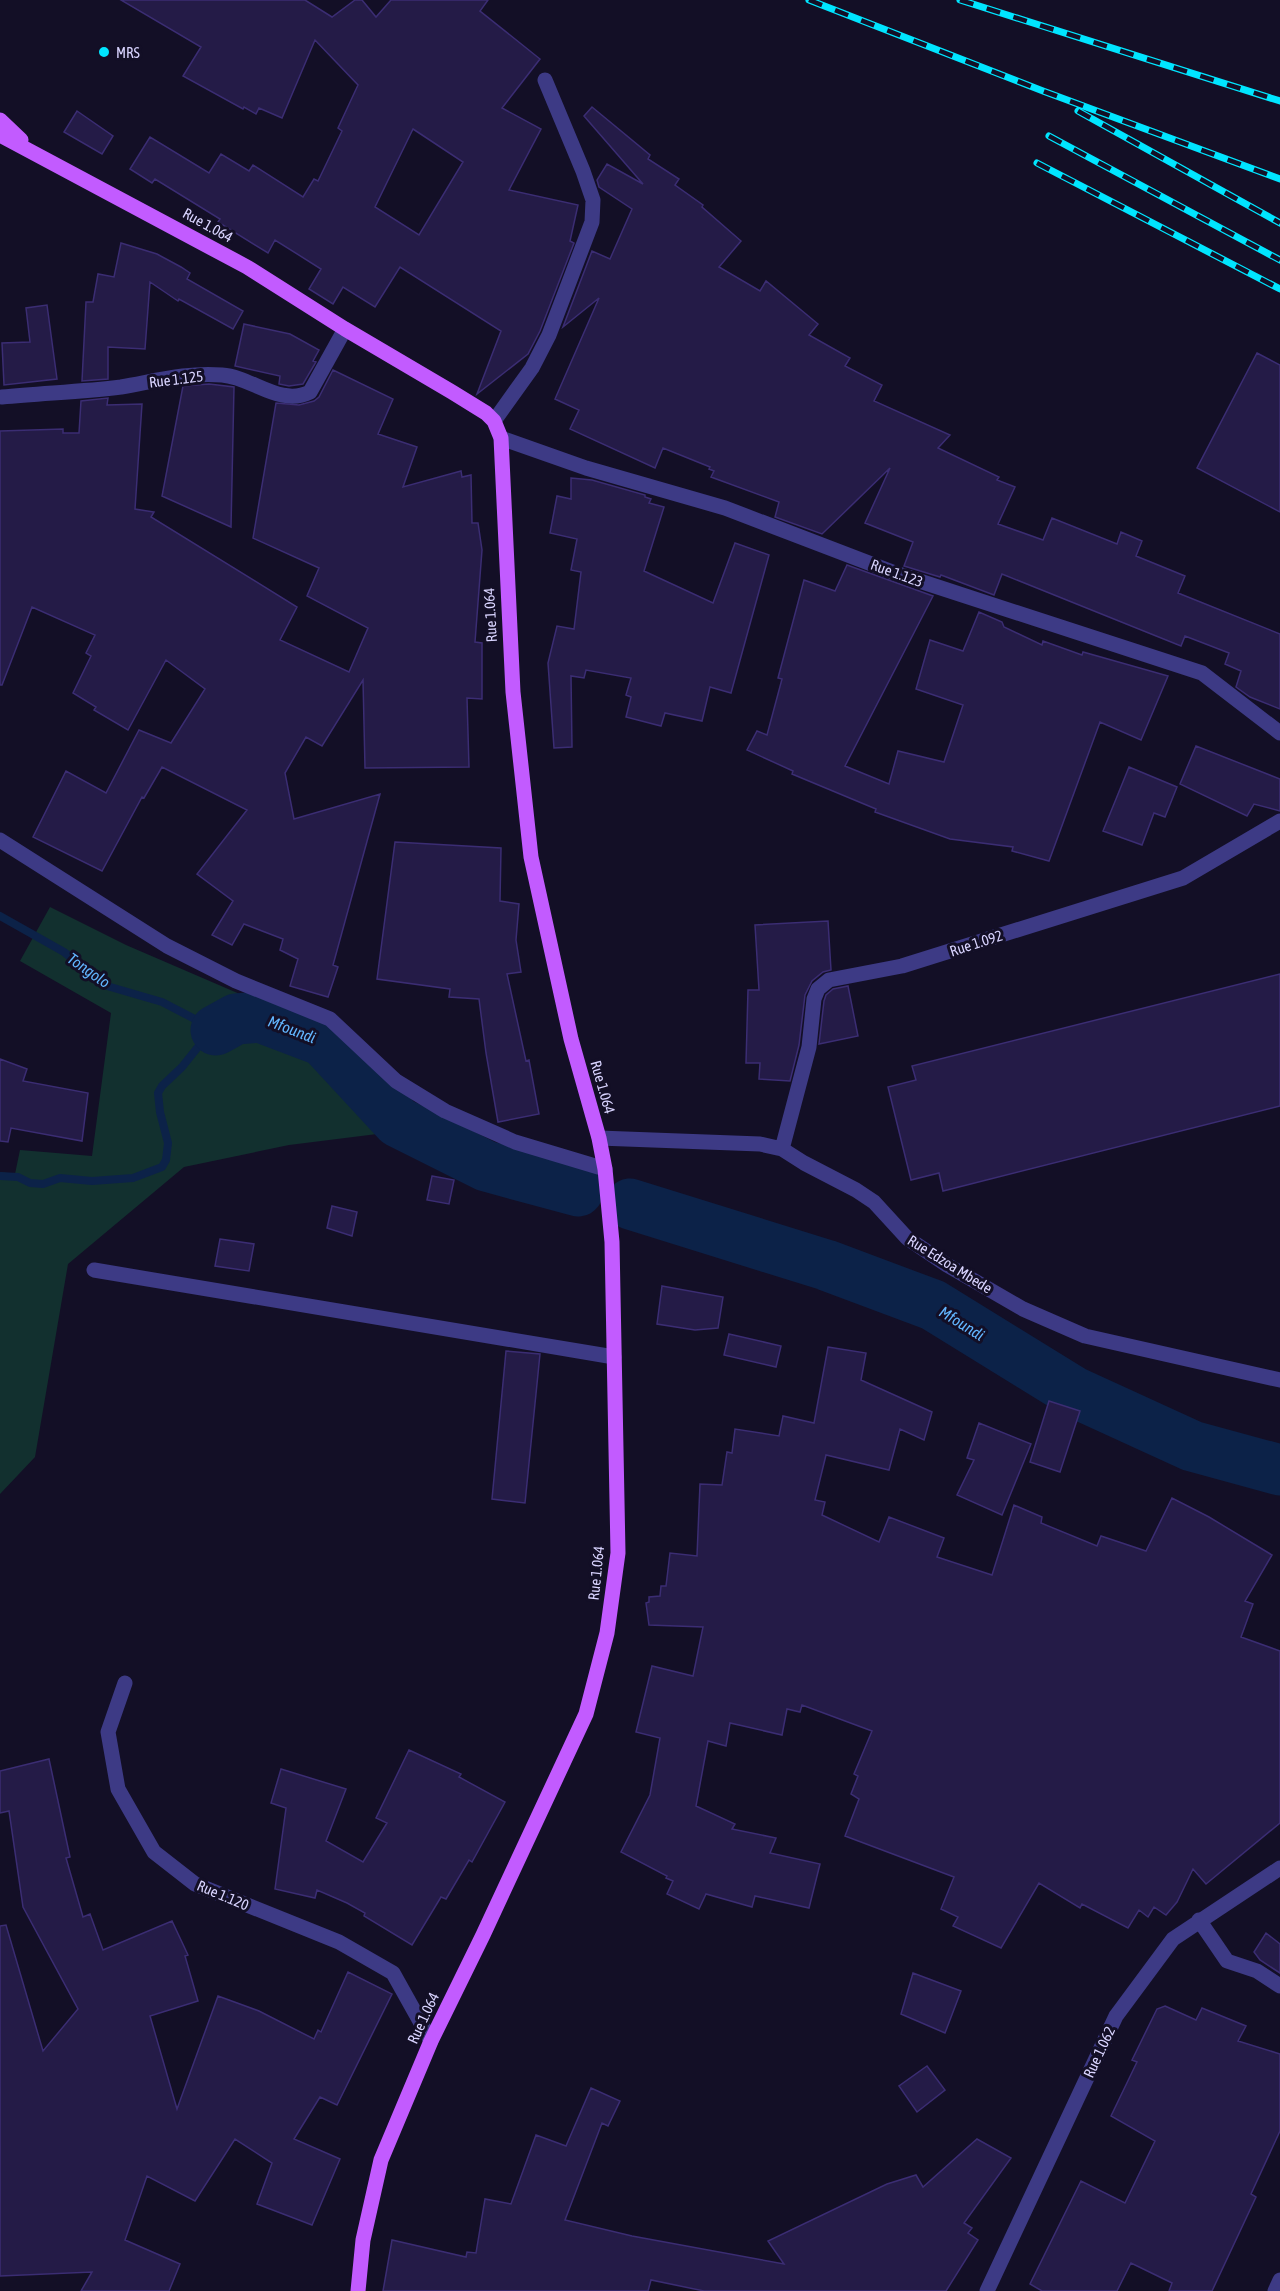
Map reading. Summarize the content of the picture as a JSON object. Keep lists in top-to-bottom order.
{
  "streets": {
    "main road": ["Rue 1.064"],
    "street": [
      "Rue 1.125",
      "Rue 1.123",
      "Rue 1.092",
      "Rue Edzoa Mbede",
      "Rue 1.120",
      "Rue 1.062"
    ]
  },
  "crossings": [
    ["Rue 1.064", "Rue 1.125"],
    ["Rue 1.064", "Rue 1.123"],
    ["Rue 1.064", "Rue Edzoa Mbede"],
    ["Rue 1.064", "Rue 1.120"],
    ["Rue 1.092", "Rue Edzoa Mbede"]
  ],
  "water": ["Tongolo", "Mfoundi"],
  "places": ["MRS"]
}
